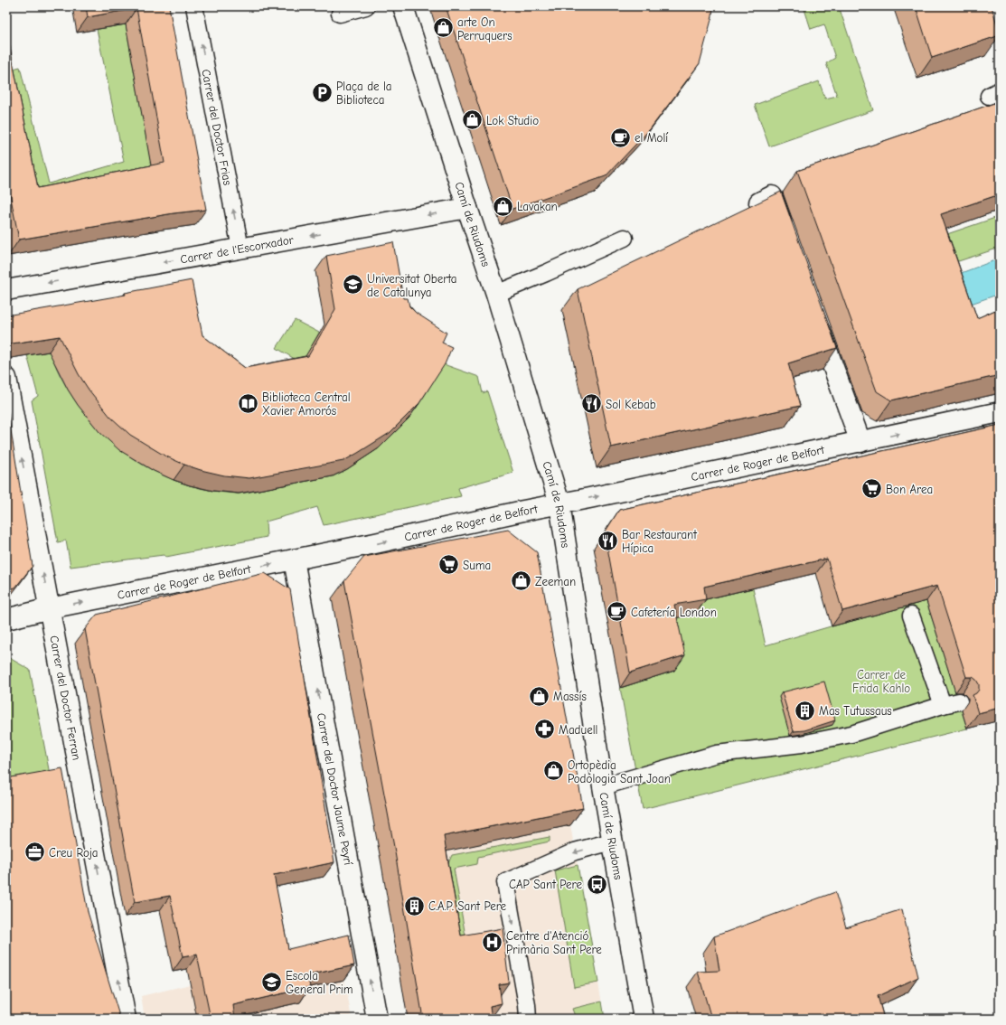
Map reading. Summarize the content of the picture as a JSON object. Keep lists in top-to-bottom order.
{
  "streets": {
    "street": [
      "Camí de Riudoms",
      "Carrer de l'Escorxador",
      "Carrer de Roger de Belfort",
      "Carrer del Doctor Ferran",
      "Carrer del Doctor Jaume Peyrí"
    ],
    "lane": ["Carrer del Doctor Frias"]
  },
  "crossings": [
    ["Carrer del Doctor Frias", "Carrer de l'Escorxador"],
    ["Camí de Riudoms", "Carrer de l'Escorxador"],
    ["Camí de Riudoms", "Carrer de Roger de Belfort"],
    ["Carrer de Roger de Belfort", "Carrer del Doctor Ferran"],
    ["Carrer de Roger de Belfort", "Carrer del Doctor Jaume Peyrí"]
  ],
  "one_way": [
    "Carrer del Doctor Frias",
    "Carrer de l'Escorxador",
    "Carrer de Roger de Belfort",
    "Carrer del Doctor Ferran",
    "Carrer del Doctor Jaume Peyrí"
  ],
  "parks": ["Carrer de Frida Kahlo"],
  "places": {
    "shop": [
      "arte On Perruquers",
      "Lok Studio",
      "Lavakan",
      "Zeeman",
      "Massís",
      "Ortopèdia Podologia Sant Joan"
    ],
    "parking": ["Plaça de la Biblioteca"],
    "cafe": ["el Molí", "Cafetería London"],
    "school or university": ["Universitat Oberta de Catalunya", "Escola General Prim"],
    "library": ["Biblioteca Central Xavier Amorós"],
    "restaurant": ["Sol Kebab", "Bar Restaurant Hípica"],
    "supermarket": ["Bon Area", "Suma"],
    "building": ["Mas Tutussaus", "C.A.P. Sant Pere"],
    "pharmacy": ["Maduell"],
    "office": ["Creu Roja"],
    "bus stop": ["CAP Sant Pere"],
    "hospital": ["Centre d'Atenció Primària Sant Pere"]
  }
}
